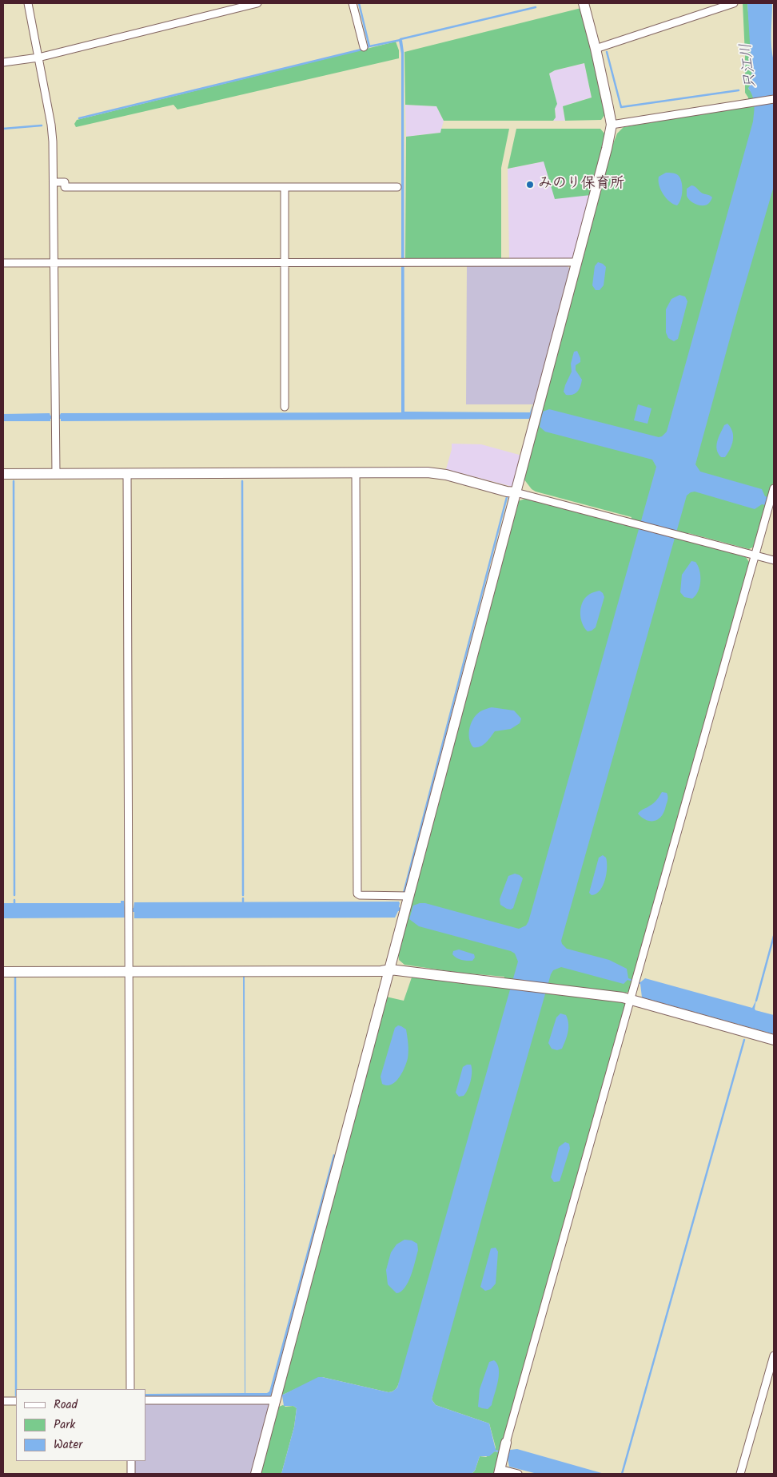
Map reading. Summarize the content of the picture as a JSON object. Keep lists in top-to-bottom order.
{
  "water": ["只江川"],
  "places": ["みのり保育所"],
  "legend": ["Road", "Park", "Water"]
}
